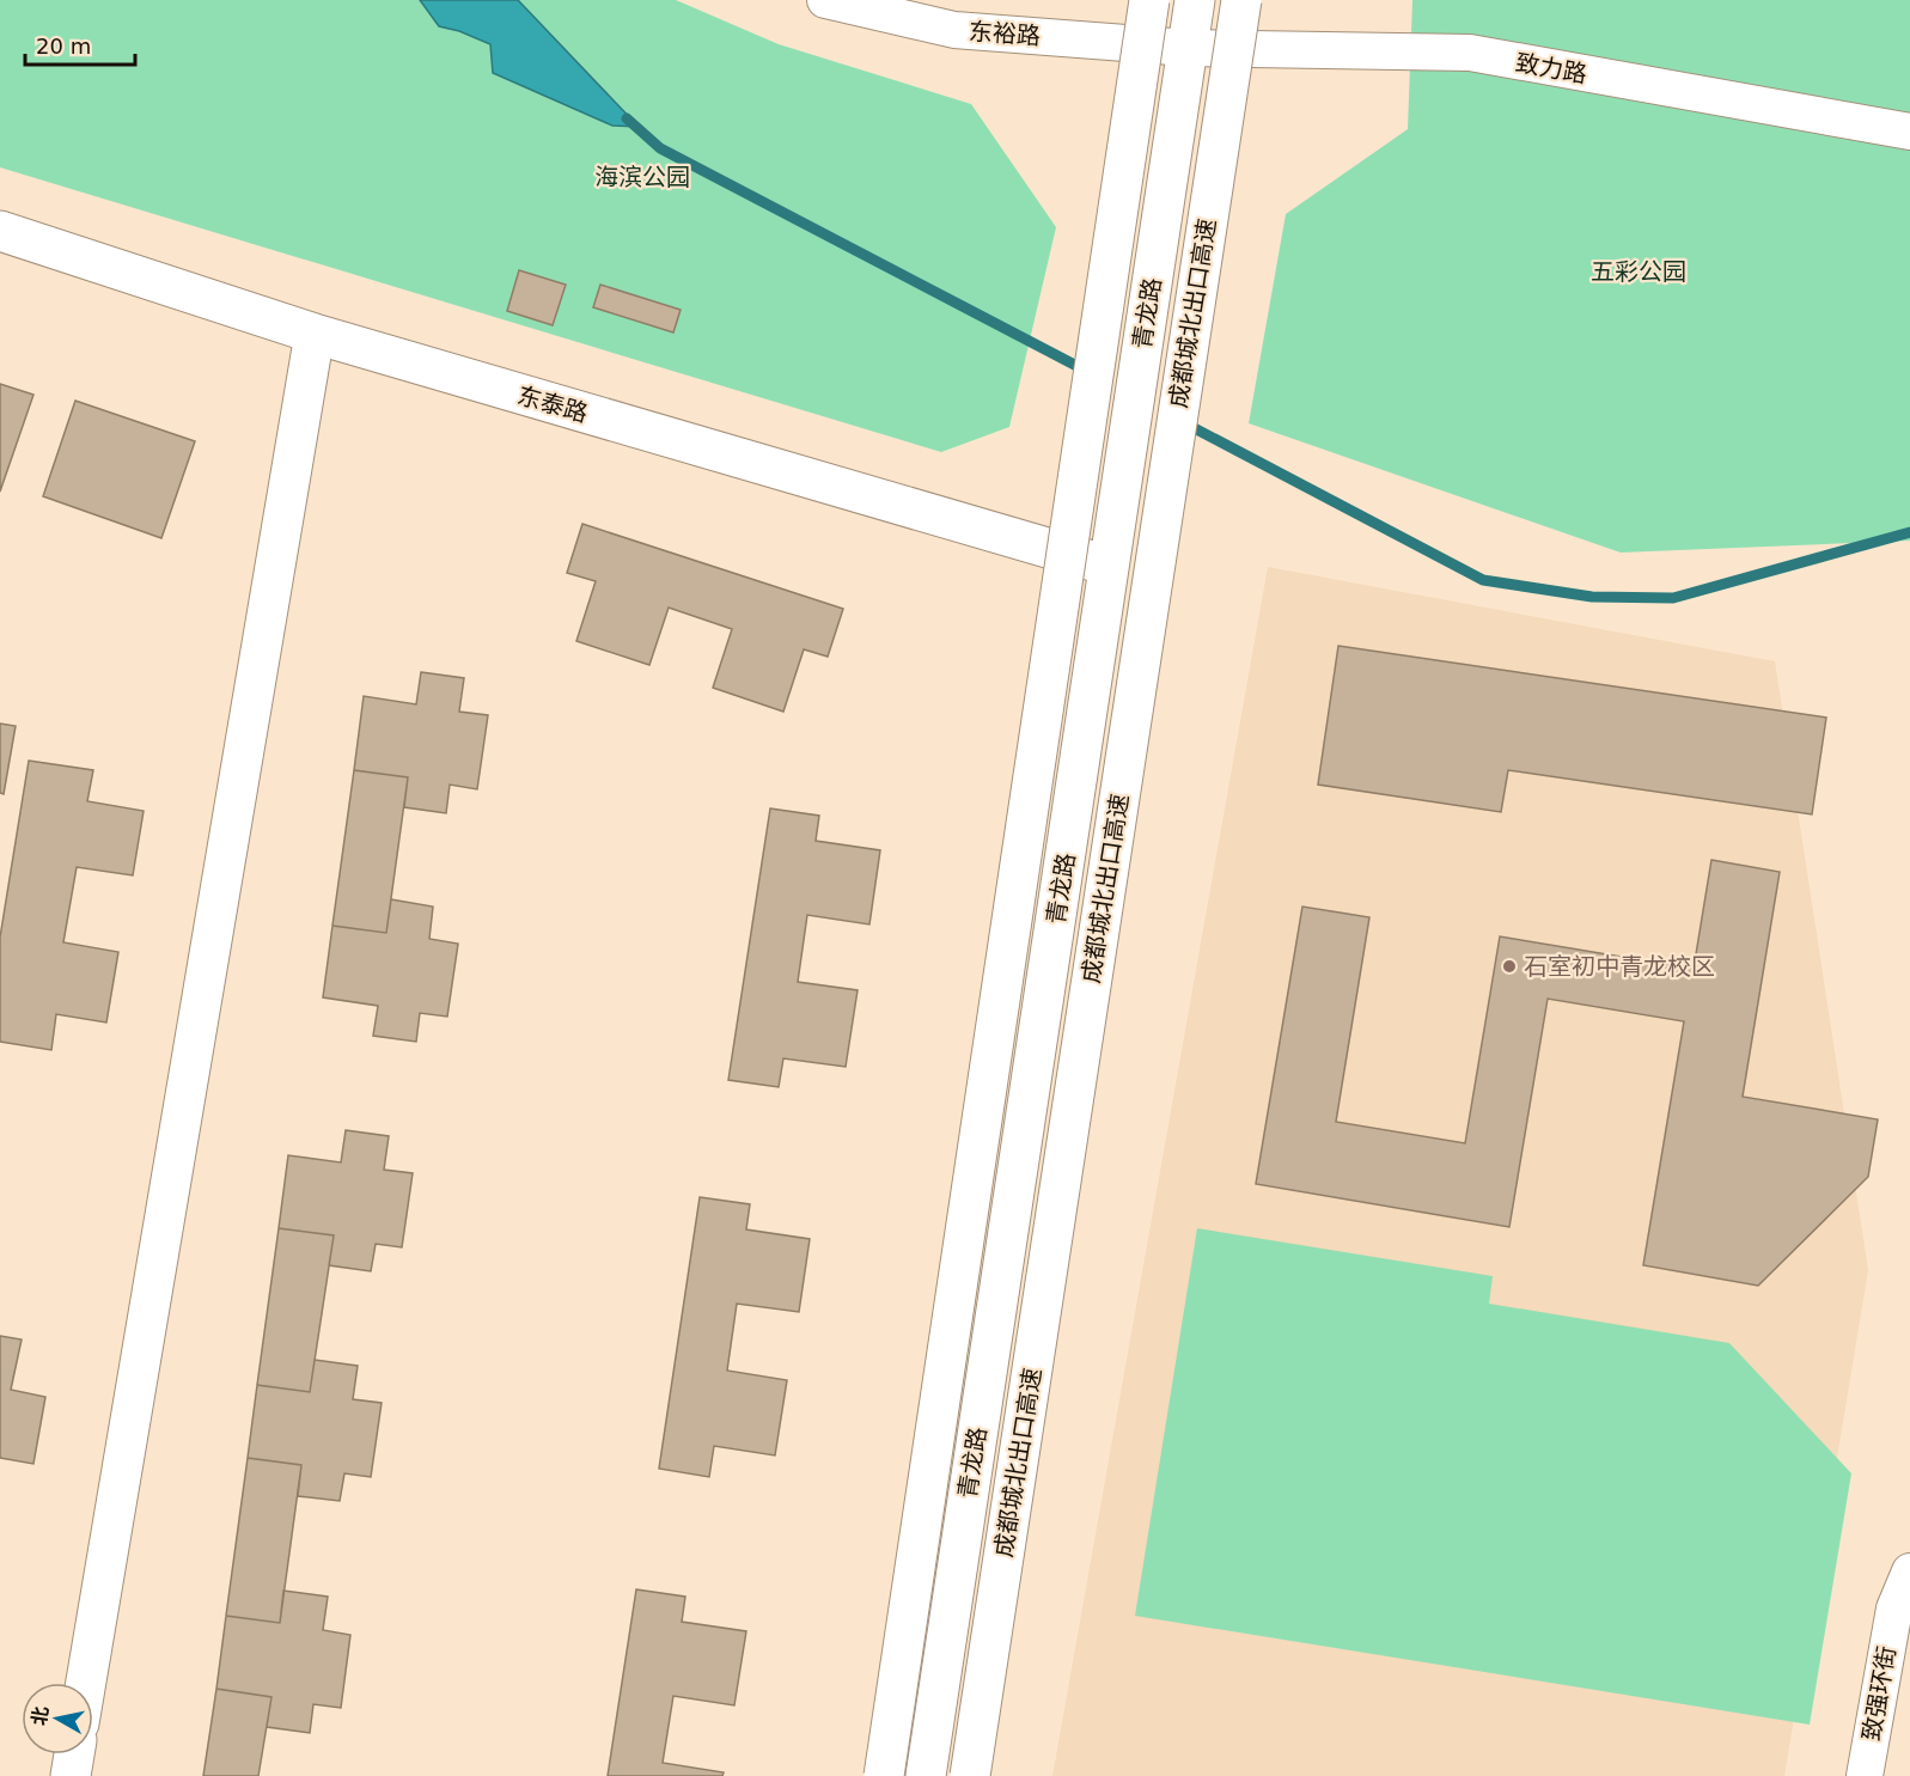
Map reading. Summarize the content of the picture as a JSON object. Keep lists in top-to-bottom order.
{
  "streets": {
    "main road": ["青龙路", "成都城北出口高速", "东泰路"],
    "street": ["东裕路", "致力路", "致强环街"]
  },
  "crossings": [
    ["东裕路", "致力路"],
    ["东裕路", "青龙路"],
    ["致力路", "青龙路"],
    ["青龙路", "东泰路"]
  ],
  "parks": ["海滨公园", "五彩公园"],
  "places": ["石室初中青龙校区"],
  "scale_bar": "20 m",
  "north": "left"
}
